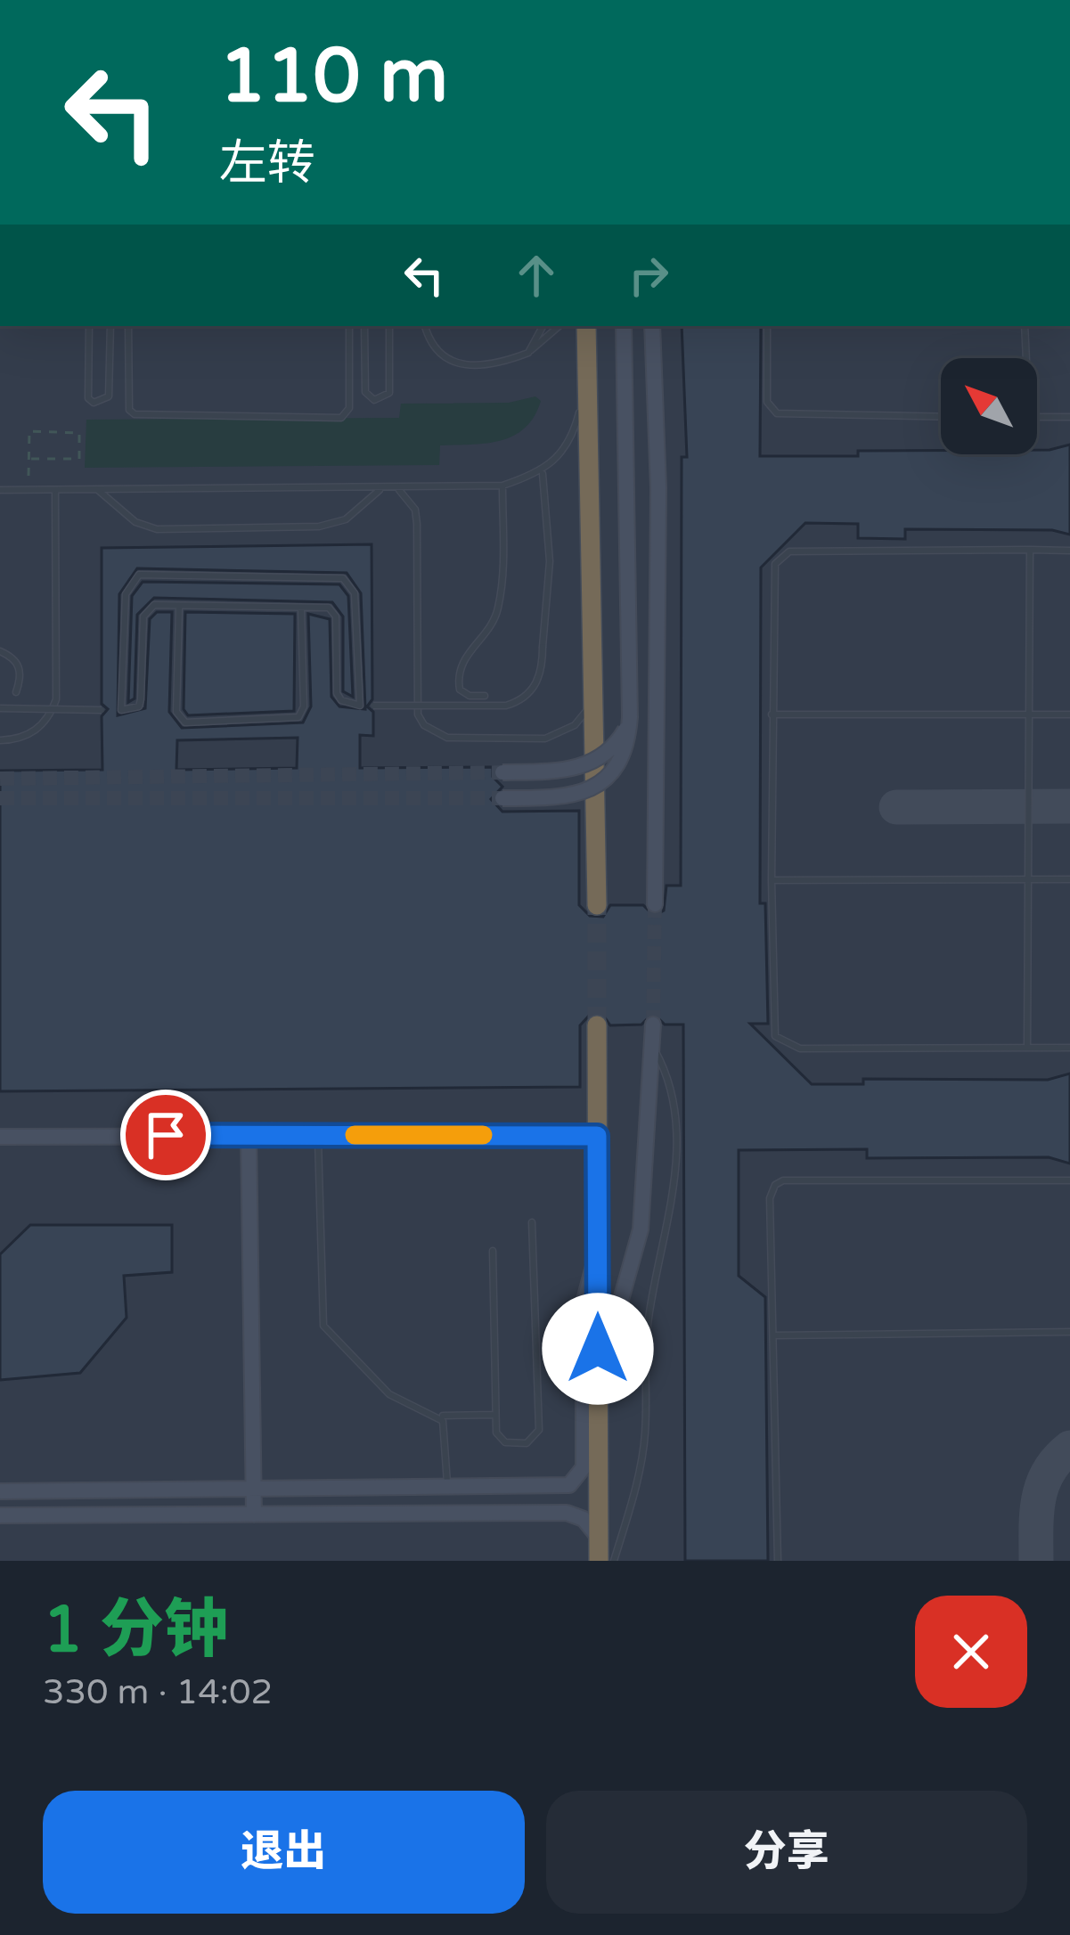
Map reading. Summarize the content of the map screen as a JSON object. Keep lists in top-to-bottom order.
{
  "north": "top left",
  "page": {
    "turn": ["110 m", "左转"],
    "heading": ["1 分钟", "330 m · 14:02"],
    "buttons": ["退出", "分享"]
  }
}
